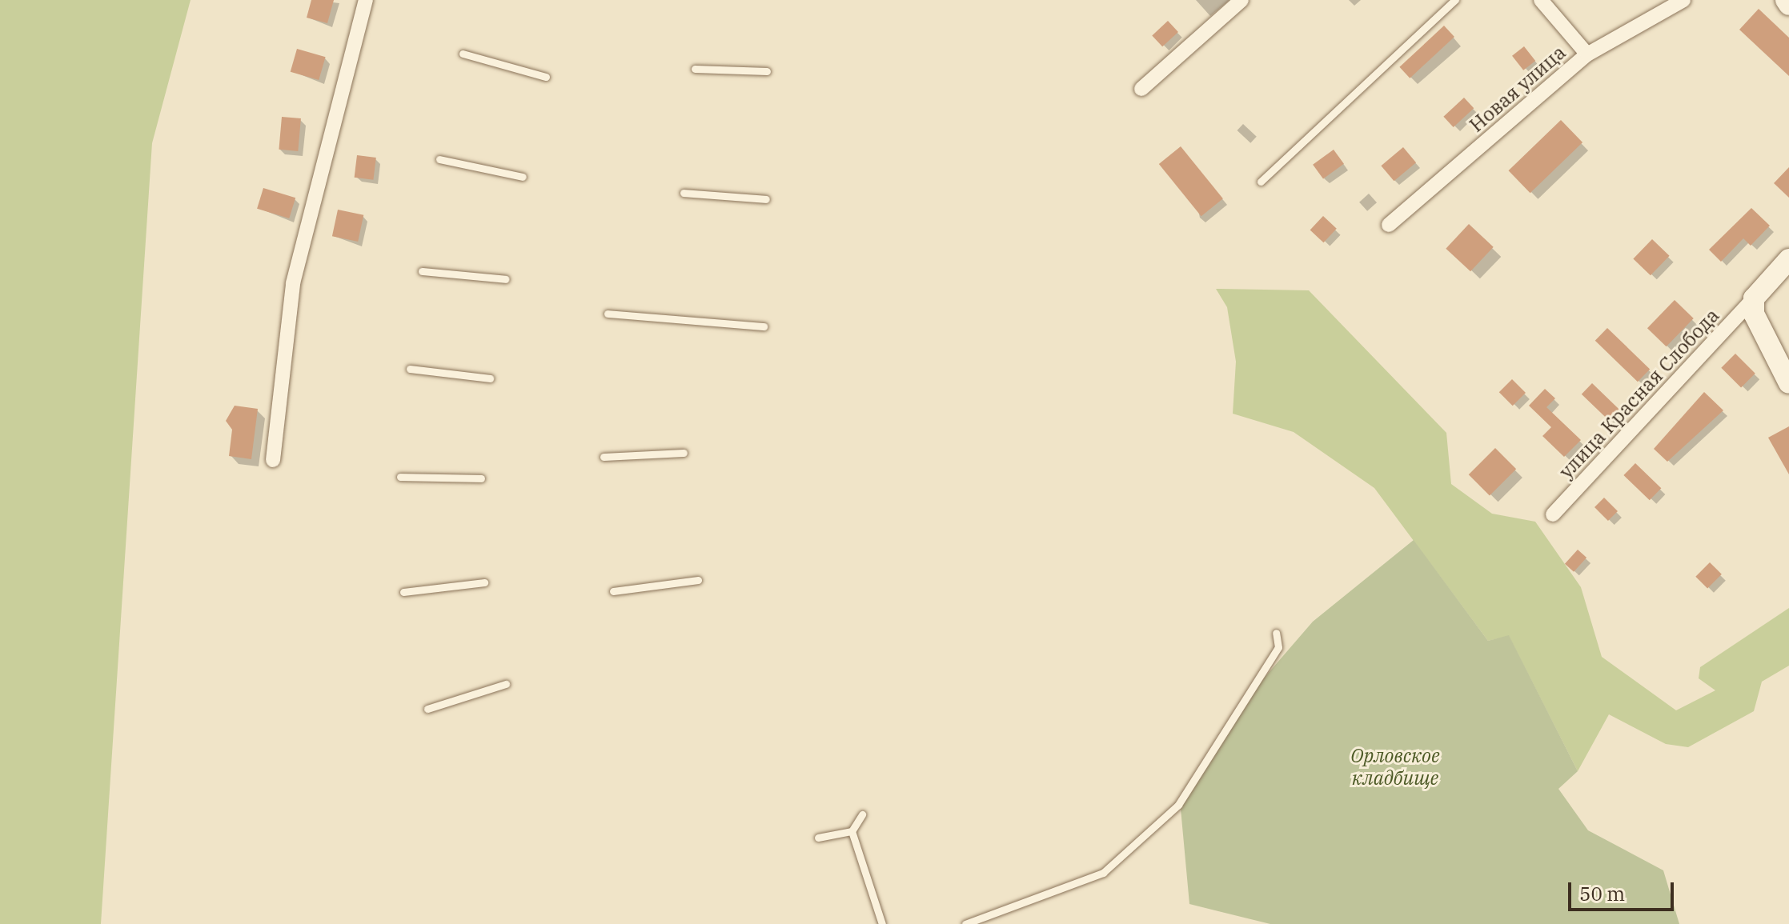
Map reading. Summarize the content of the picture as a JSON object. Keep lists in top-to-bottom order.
{
  "streets": {
    "street": ["Новая улица", "улица Красная Слобода"]
  },
  "parks": ["Орловское кладбище"],
  "scale_bar": "50 m"
}
